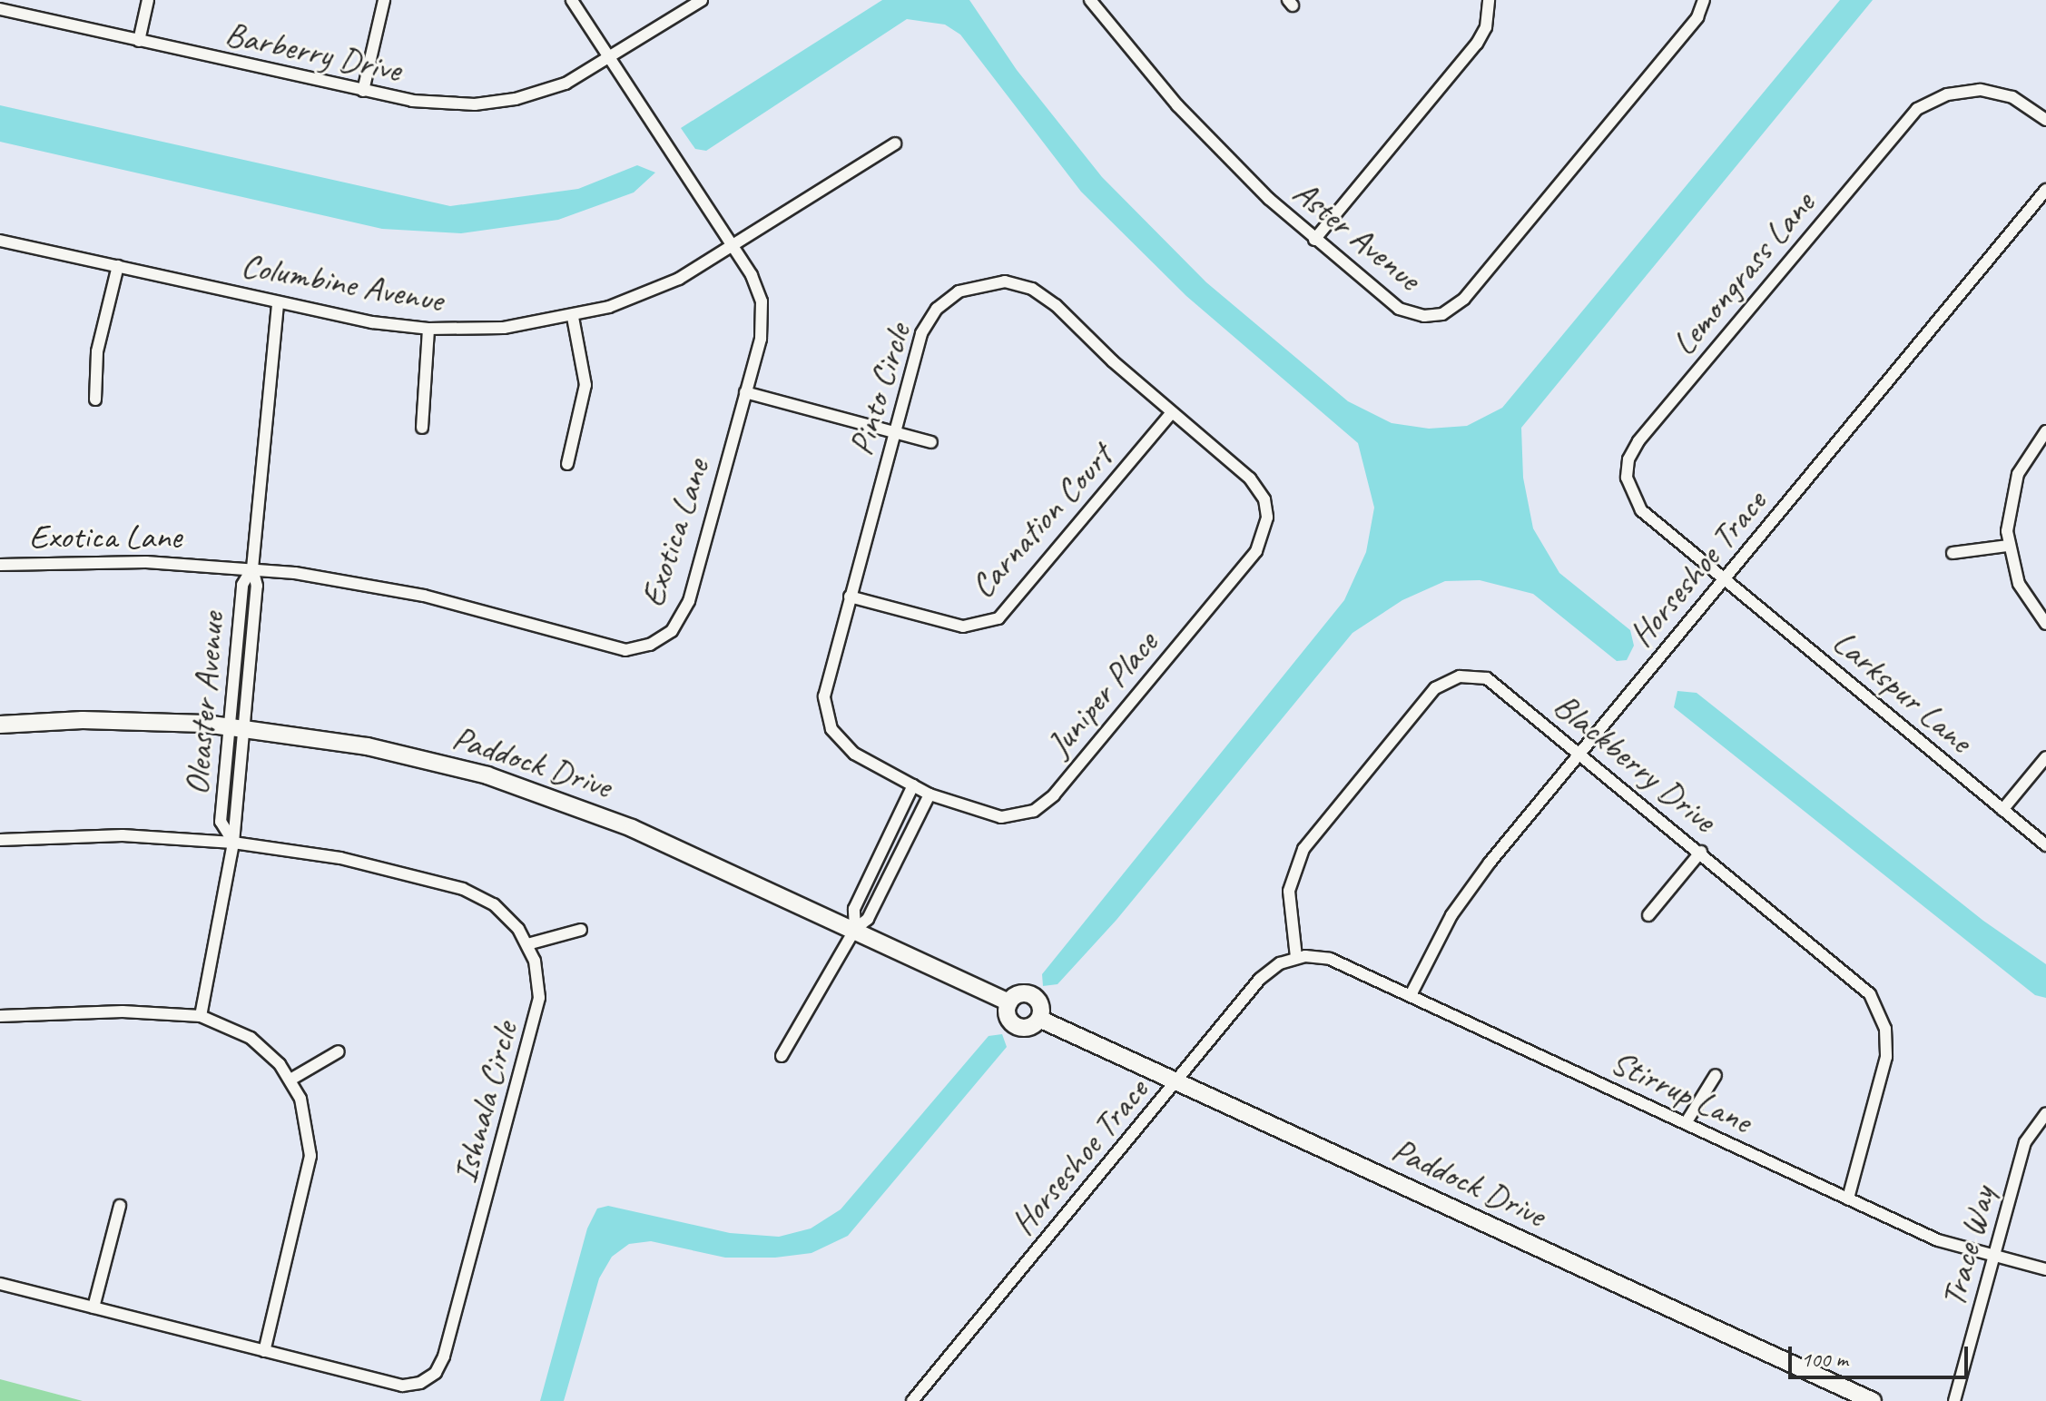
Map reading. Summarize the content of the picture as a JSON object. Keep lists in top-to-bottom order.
{
  "streets": {
    "street": [
      "Barberry Drive",
      "Aster Avenue",
      "Lemongrass Lane",
      "Columbine Avenue",
      "Pinto Circle",
      "Carnation Court",
      "Exotica Lane",
      "Horseshoe Trace",
      "Larkspur Lane",
      "Juniper Place",
      "Oleaster Avenue",
      "Paddock Drive",
      "Blackberry Drive",
      "Stirrup Lane",
      "Ishnala Circle",
      "Trace Way"
    ]
  },
  "crossings": [
    ["Barberry Drive", "Exotica Lane"],
    ["Lemongrass Lane", "Horseshoe Trace"],
    ["Lemongrass Lane", "Larkspur Lane"],
    ["Columbine Avenue", "Exotica Lane"],
    ["Columbine Avenue", "Oleaster Avenue"],
    ["Pinto Circle", "Carnation Court"],
    ["Pinto Circle", "Juniper Place"],
    ["Exotica Lane", "Oleaster Avenue"],
    ["Horseshoe Trace", "Larkspur Lane"],
    ["Horseshoe Trace", "Paddock Drive"],
    ["Horseshoe Trace", "Blackberry Drive"],
    ["Horseshoe Trace", "Stirrup Lane"],
    ["Oleaster Avenue", "Paddock Drive"],
    ["Oleaster Avenue", "Ishnala Circle"],
    ["Blackberry Drive", "Stirrup Lane"],
    ["Stirrup Lane", "Trace Way"]
  ],
  "scale_bar": "100 m"
}
